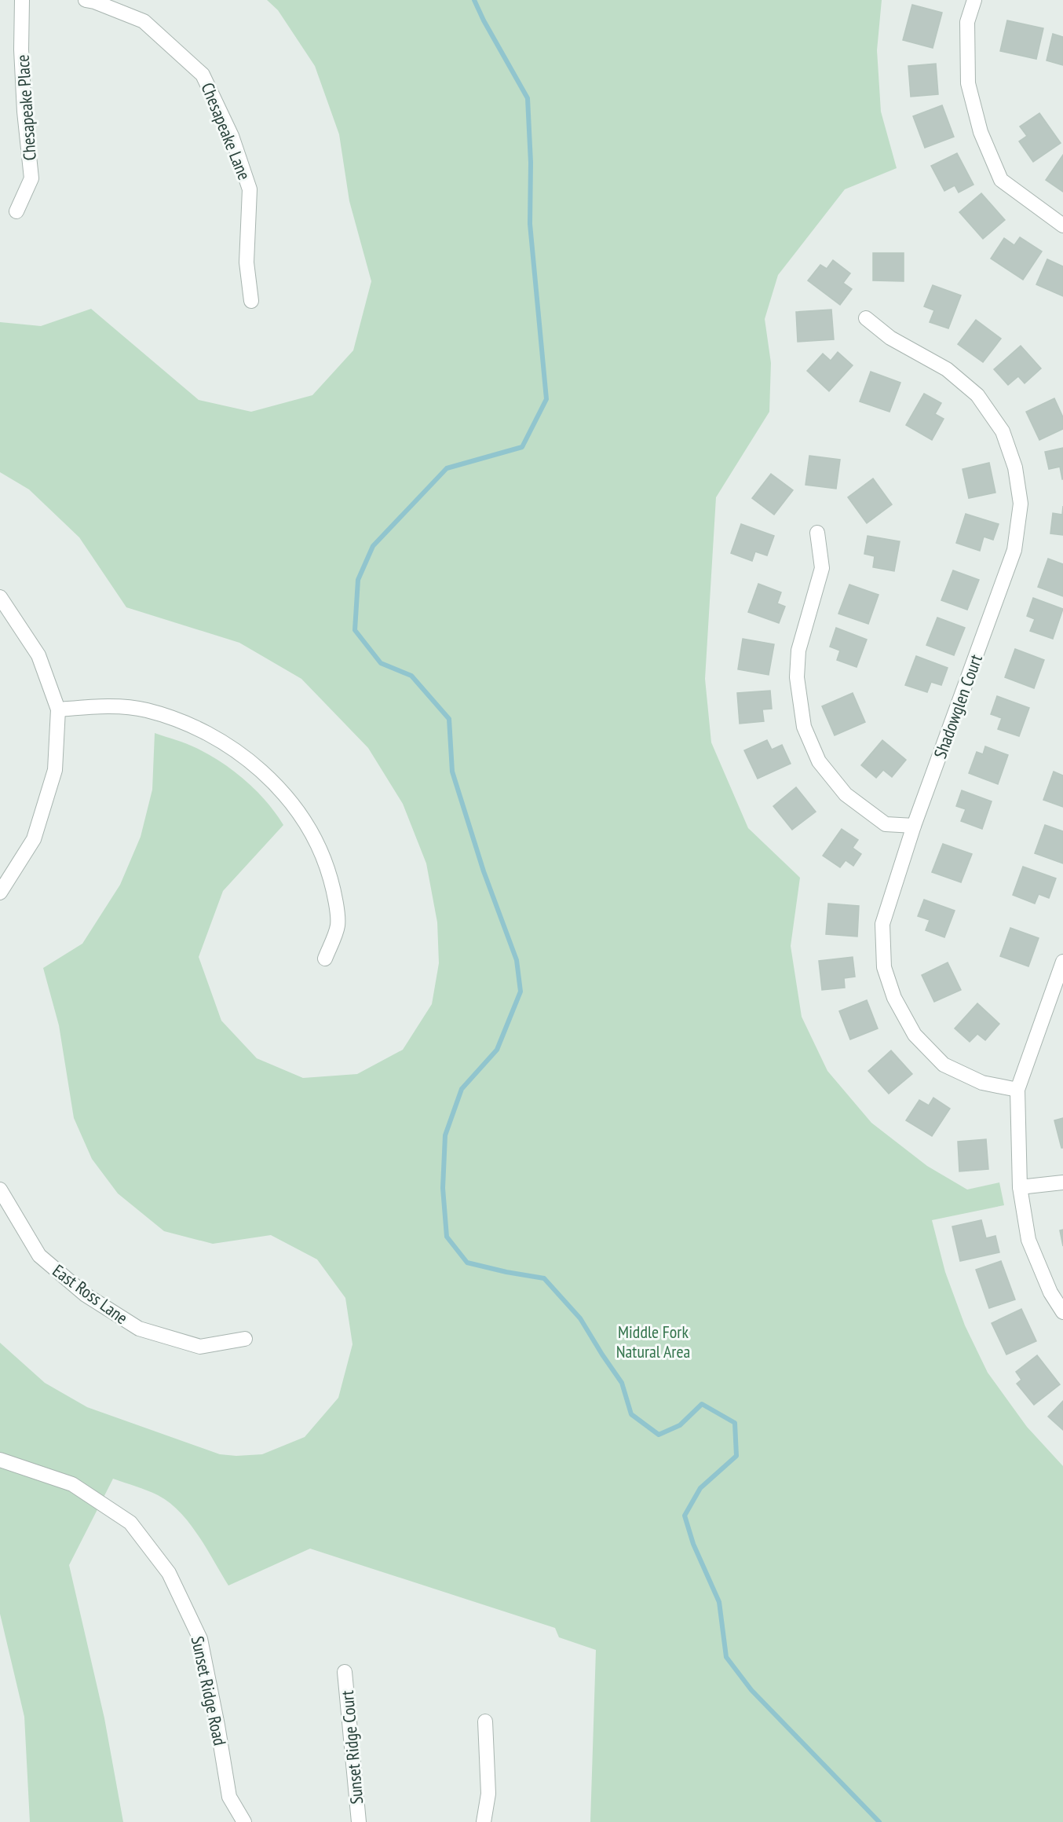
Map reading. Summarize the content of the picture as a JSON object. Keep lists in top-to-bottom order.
{
  "streets": {
    "street": [
      "Chesapeake Place",
      "Chesapeake Lane",
      "Shadowglen Court",
      "East Ross Lane",
      "Sunset Ridge Road",
      "Sunset Ridge Court"
    ]
  },
  "parks": ["Middle Fork Natural Area"]
}
